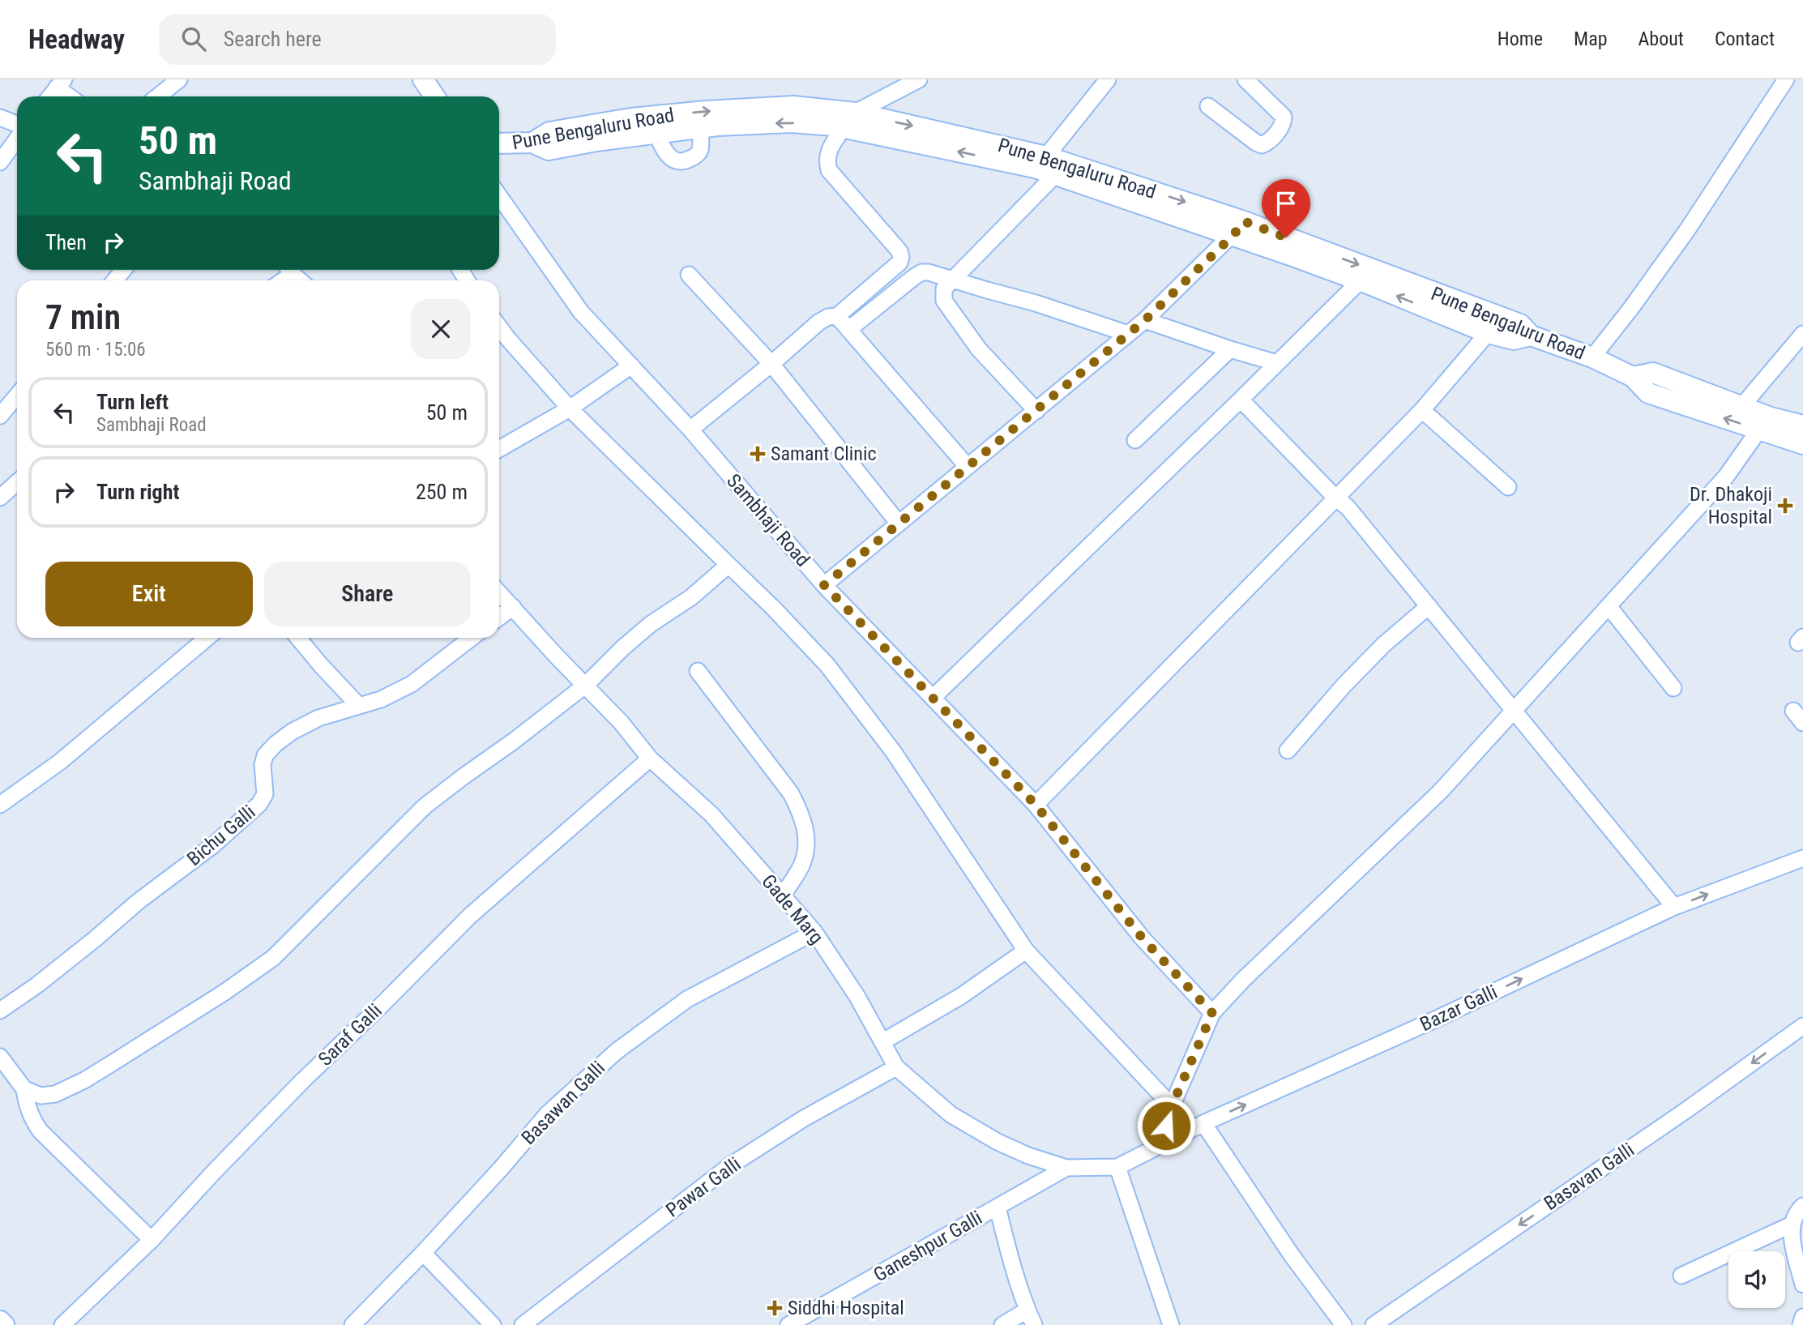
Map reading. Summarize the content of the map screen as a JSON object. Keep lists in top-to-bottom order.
{
  "streets": {
    "main road": ["Pune Bengaluru Road"],
    "street": [
      "Sambhaji Road",
      "Bichu Galli",
      "Gade Marg",
      "Bazar Galli",
      "Saraf Galli",
      "Basawan Galli",
      "Basavan Galli",
      "Pawar Galli",
      "Ganeshpur Galli"
    ]
  },
  "crossings": [
    ["Gade Marg", "Bazar Galli"],
    ["Gade Marg", "Saraf Galli"],
    ["Gade Marg", "Basawan Galli"],
    ["Gade Marg", "Pawar Galli"],
    ["Gade Marg", "Ganeshpur Galli"]
  ],
  "one_way": ["Bazar Galli", "Basavan Galli"],
  "places": {
    "health": ["Samant Clinic", "Dr. Dhakoji Hospital", "Siddhi Hospital"]
  },
  "page": {
    "header": "Headway",
    "search": "Search here",
    "nav": [
      "Home",
      "Map",
      "About",
      "Contact"
    ],
    "turn": ["50 m", "Sambhaji Road"],
    "then": "Then",
    "heading": ["7 min", "560 m · 15:06"],
    "list": [
      {
        "name": "Turn left",
        "note": "Sambhaji Road",
        "value": "50 m"
      },
      {
        "name": "Turn right",
        "value": "250 m"
      }
    ],
    "buttons": ["Exit", "Share"]
  }
}
